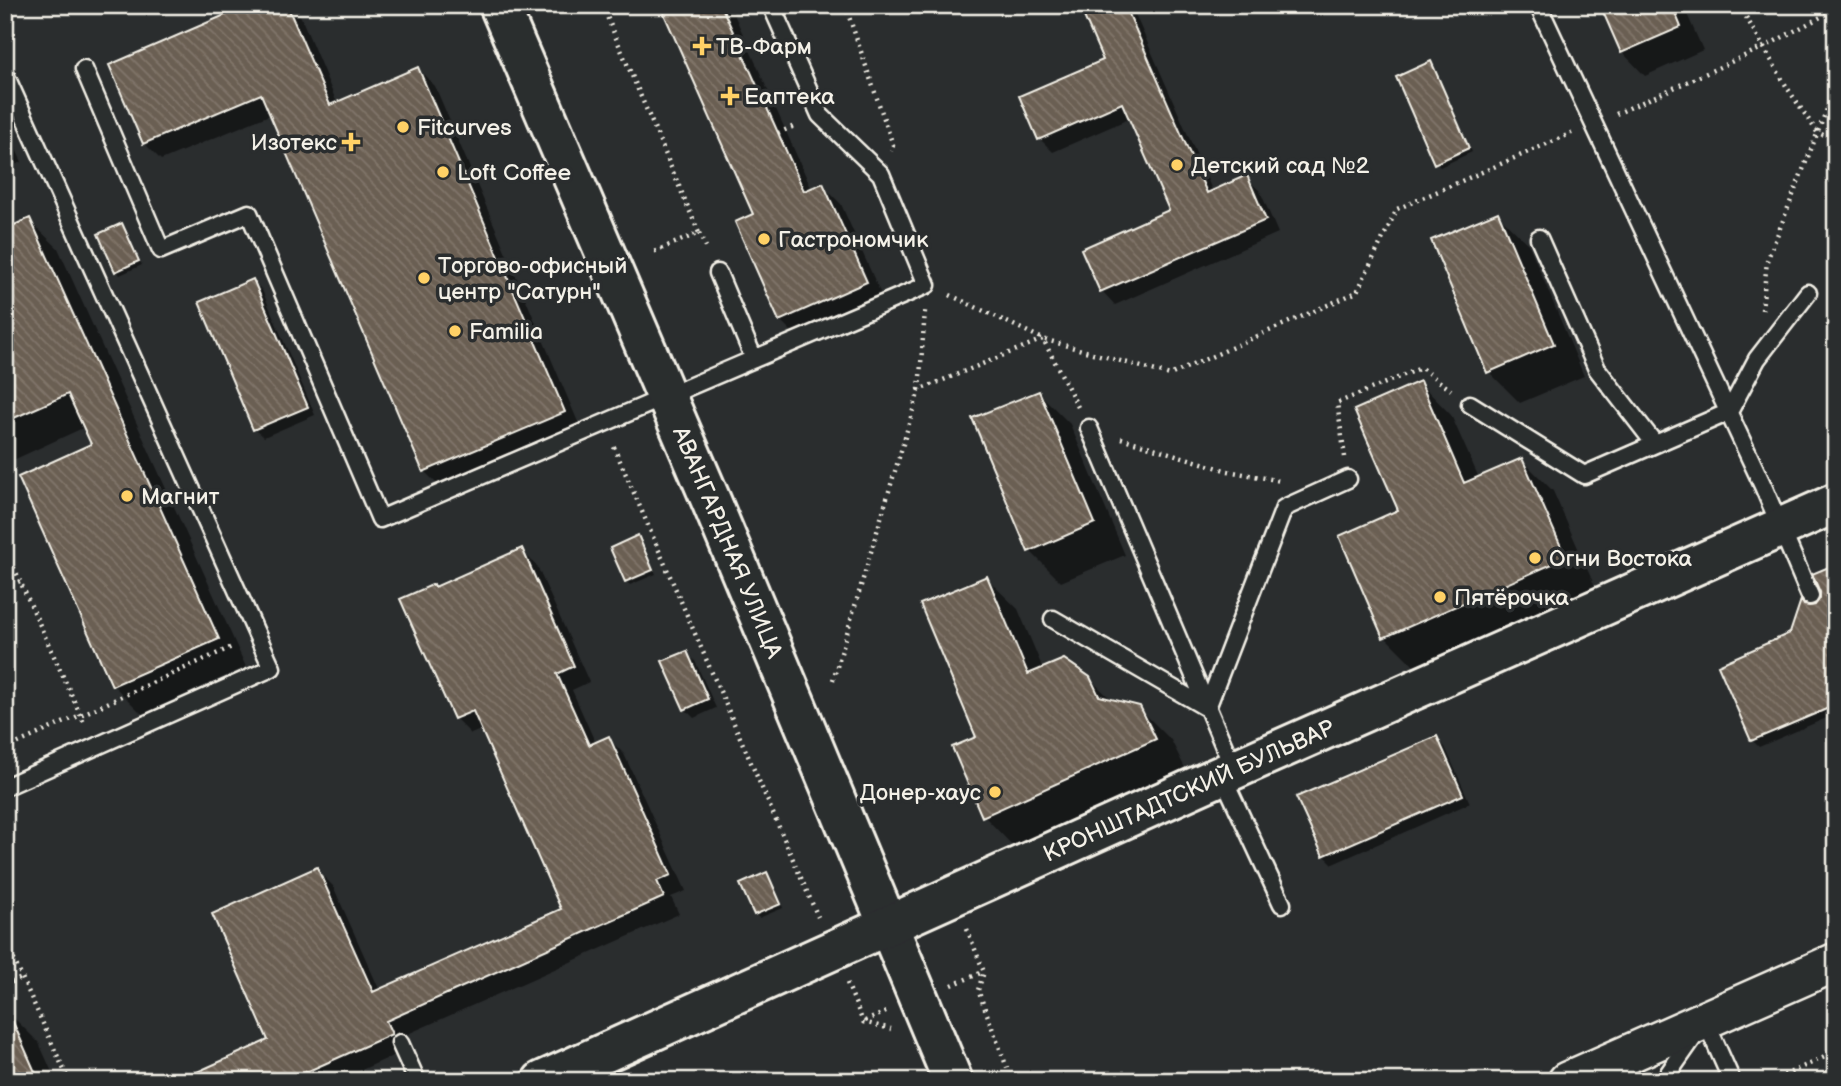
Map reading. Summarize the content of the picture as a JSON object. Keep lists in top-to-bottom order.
{
  "streets": {
    "main road": ["АВАНГАРДНАЯ УЛИЦА", "КРОНШТАДТСКИЙ БУЛЬВАР"]
  },
  "crossings": [
    ["АВАНГАРДНАЯ УЛИЦА", "КРОНШТАДТСКИЙ БУЛЬВАР"]
  ],
  "places": {
    "health": ["ТВ-Фарм", "Еаптека", "Изотекс"],
    "other": [
      "Fitcurves",
      "Детский сад №2",
      "Loft Coffee",
      "Гастрономчик",
      "Торгово-офисный центр \"Сатурн\"",
      "Familia",
      "Магнит",
      "Огни Востока",
      "Пятёрочка",
      "Донер-хаус"
    ]
  }
}
